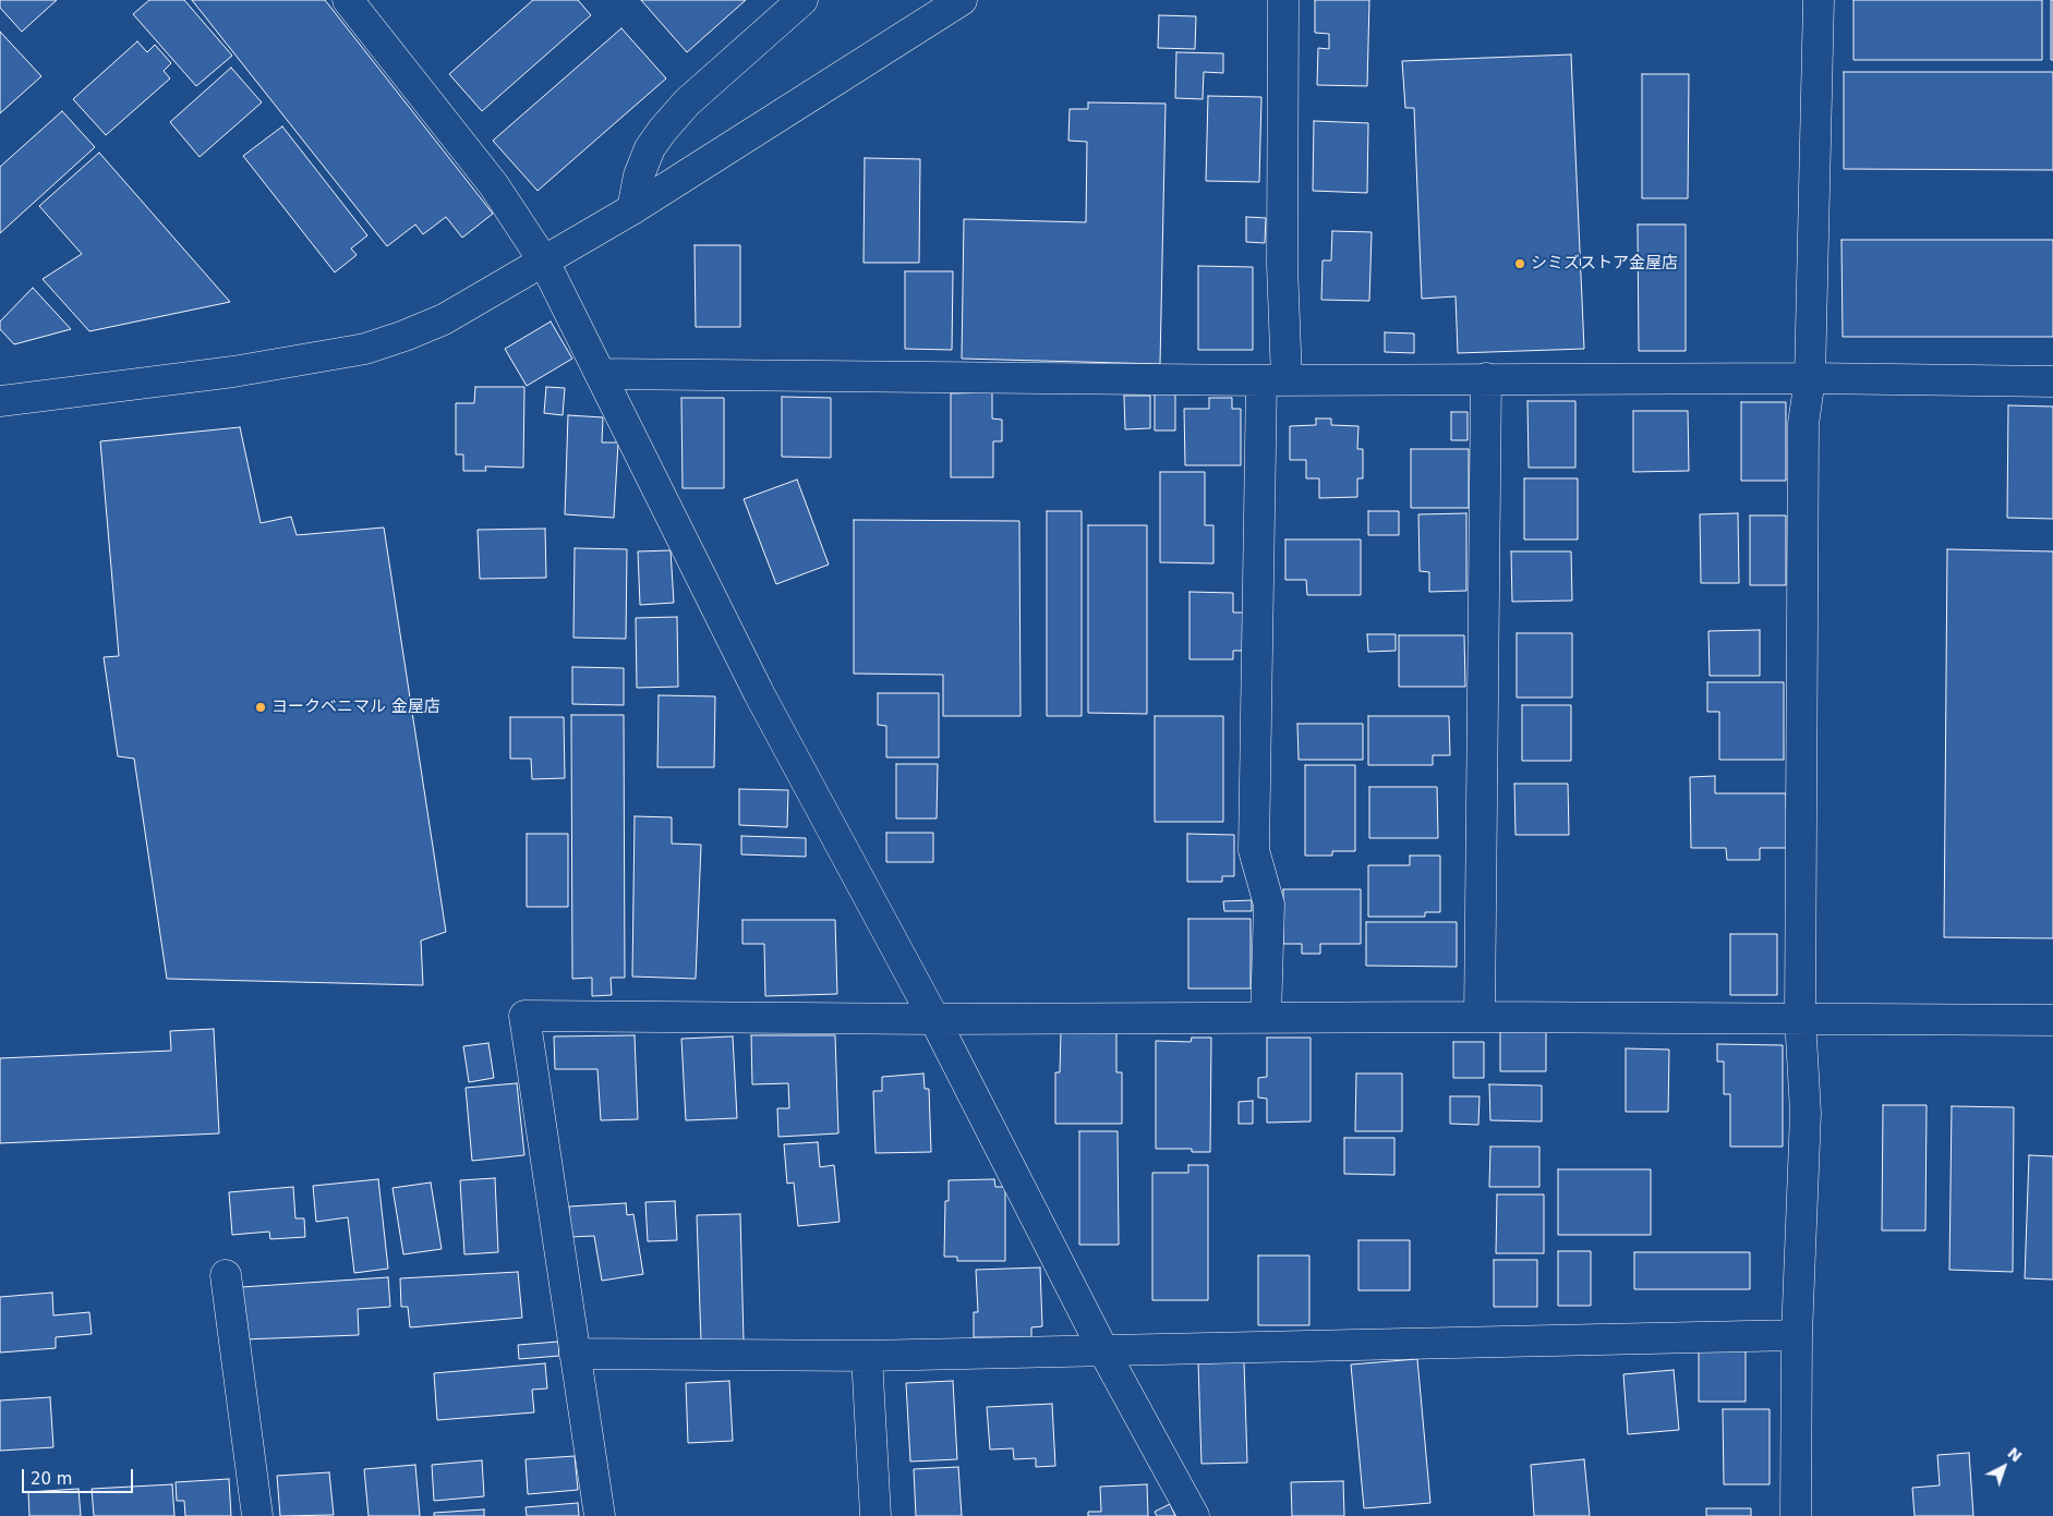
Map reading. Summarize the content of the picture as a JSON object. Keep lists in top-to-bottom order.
{
  "places": ["シミズストア金屋店", "ヨークベニマル 金屋店"],
  "scale_bar": "20 m",
  "north": "top right"
}
